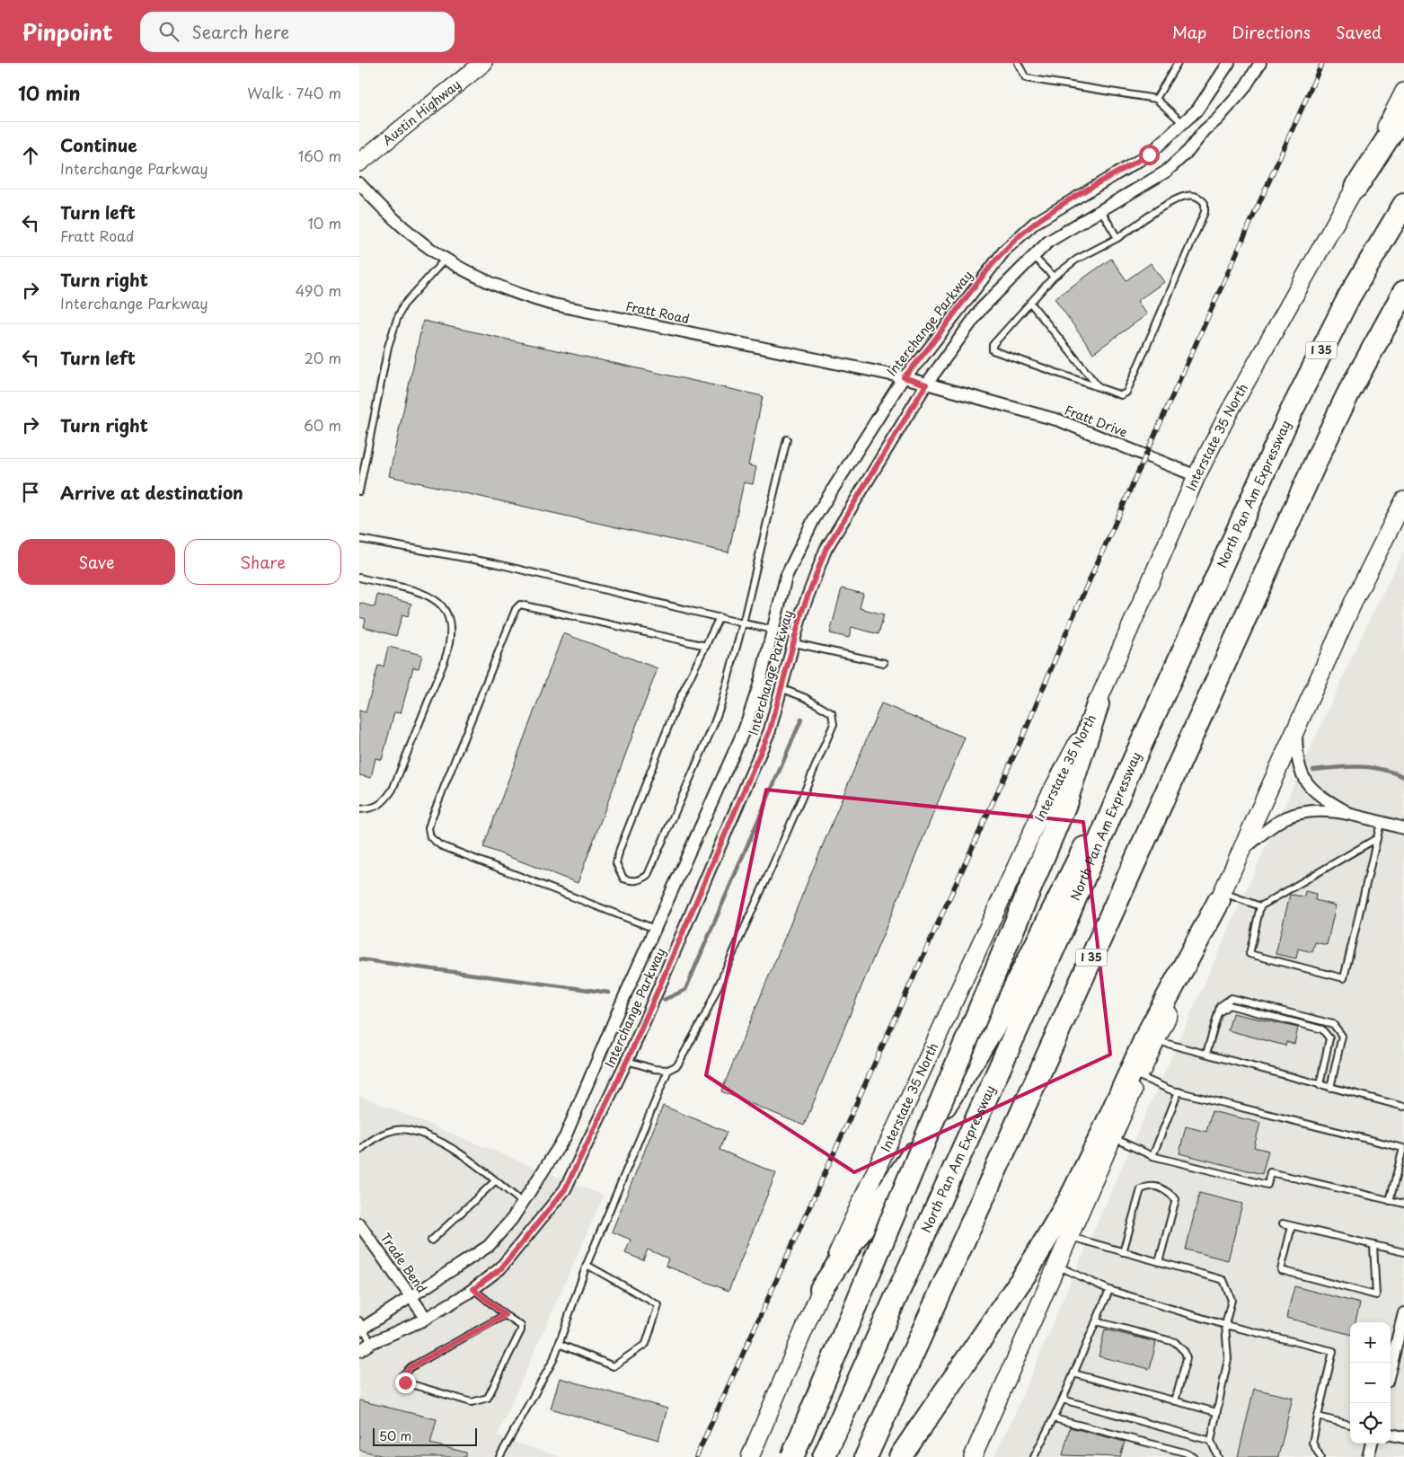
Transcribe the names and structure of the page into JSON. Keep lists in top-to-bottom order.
{
  "streets": {
    "highway": ["I 35", "North Pan Am Expressway"],
    "main road": ["Austin Highway", "Interstate 35 North"],
    "street": [
      "Fratt Road",
      "Interchange Parkway",
      "Fratt Drive",
      "Trade Bend"
    ]
  },
  "crossings": [
    ["Fratt Road", "Interchange Parkway"],
    ["Fratt Road", "Fratt Drive"],
    ["Interchange Parkway", "Trade Bend"],
    ["Fratt Drive", "Interstate 35 North"]
  ],
  "scale_bar": "50 m",
  "page": {
    "header": "Pinpoint",
    "search": "Search here",
    "nav": ["Map", "Directions", "Saved"],
    "heading": ["10 min", "Walk · 740 m"],
    "list": [
      ["Continue", "Interchange Parkway", "160 m"],
      ["Turn left", "Fratt Road", "10 m"],
      ["Turn right", "Interchange Parkway", "490 m"],
      ["Turn left", "20 m"],
      ["Turn right", "60 m"],
      "Arrive at destination"
    ],
    "buttons": ["Save", "Share"],
    "map_buttons": ["+", "−"],
    "scale": "50 m"
  }
}
